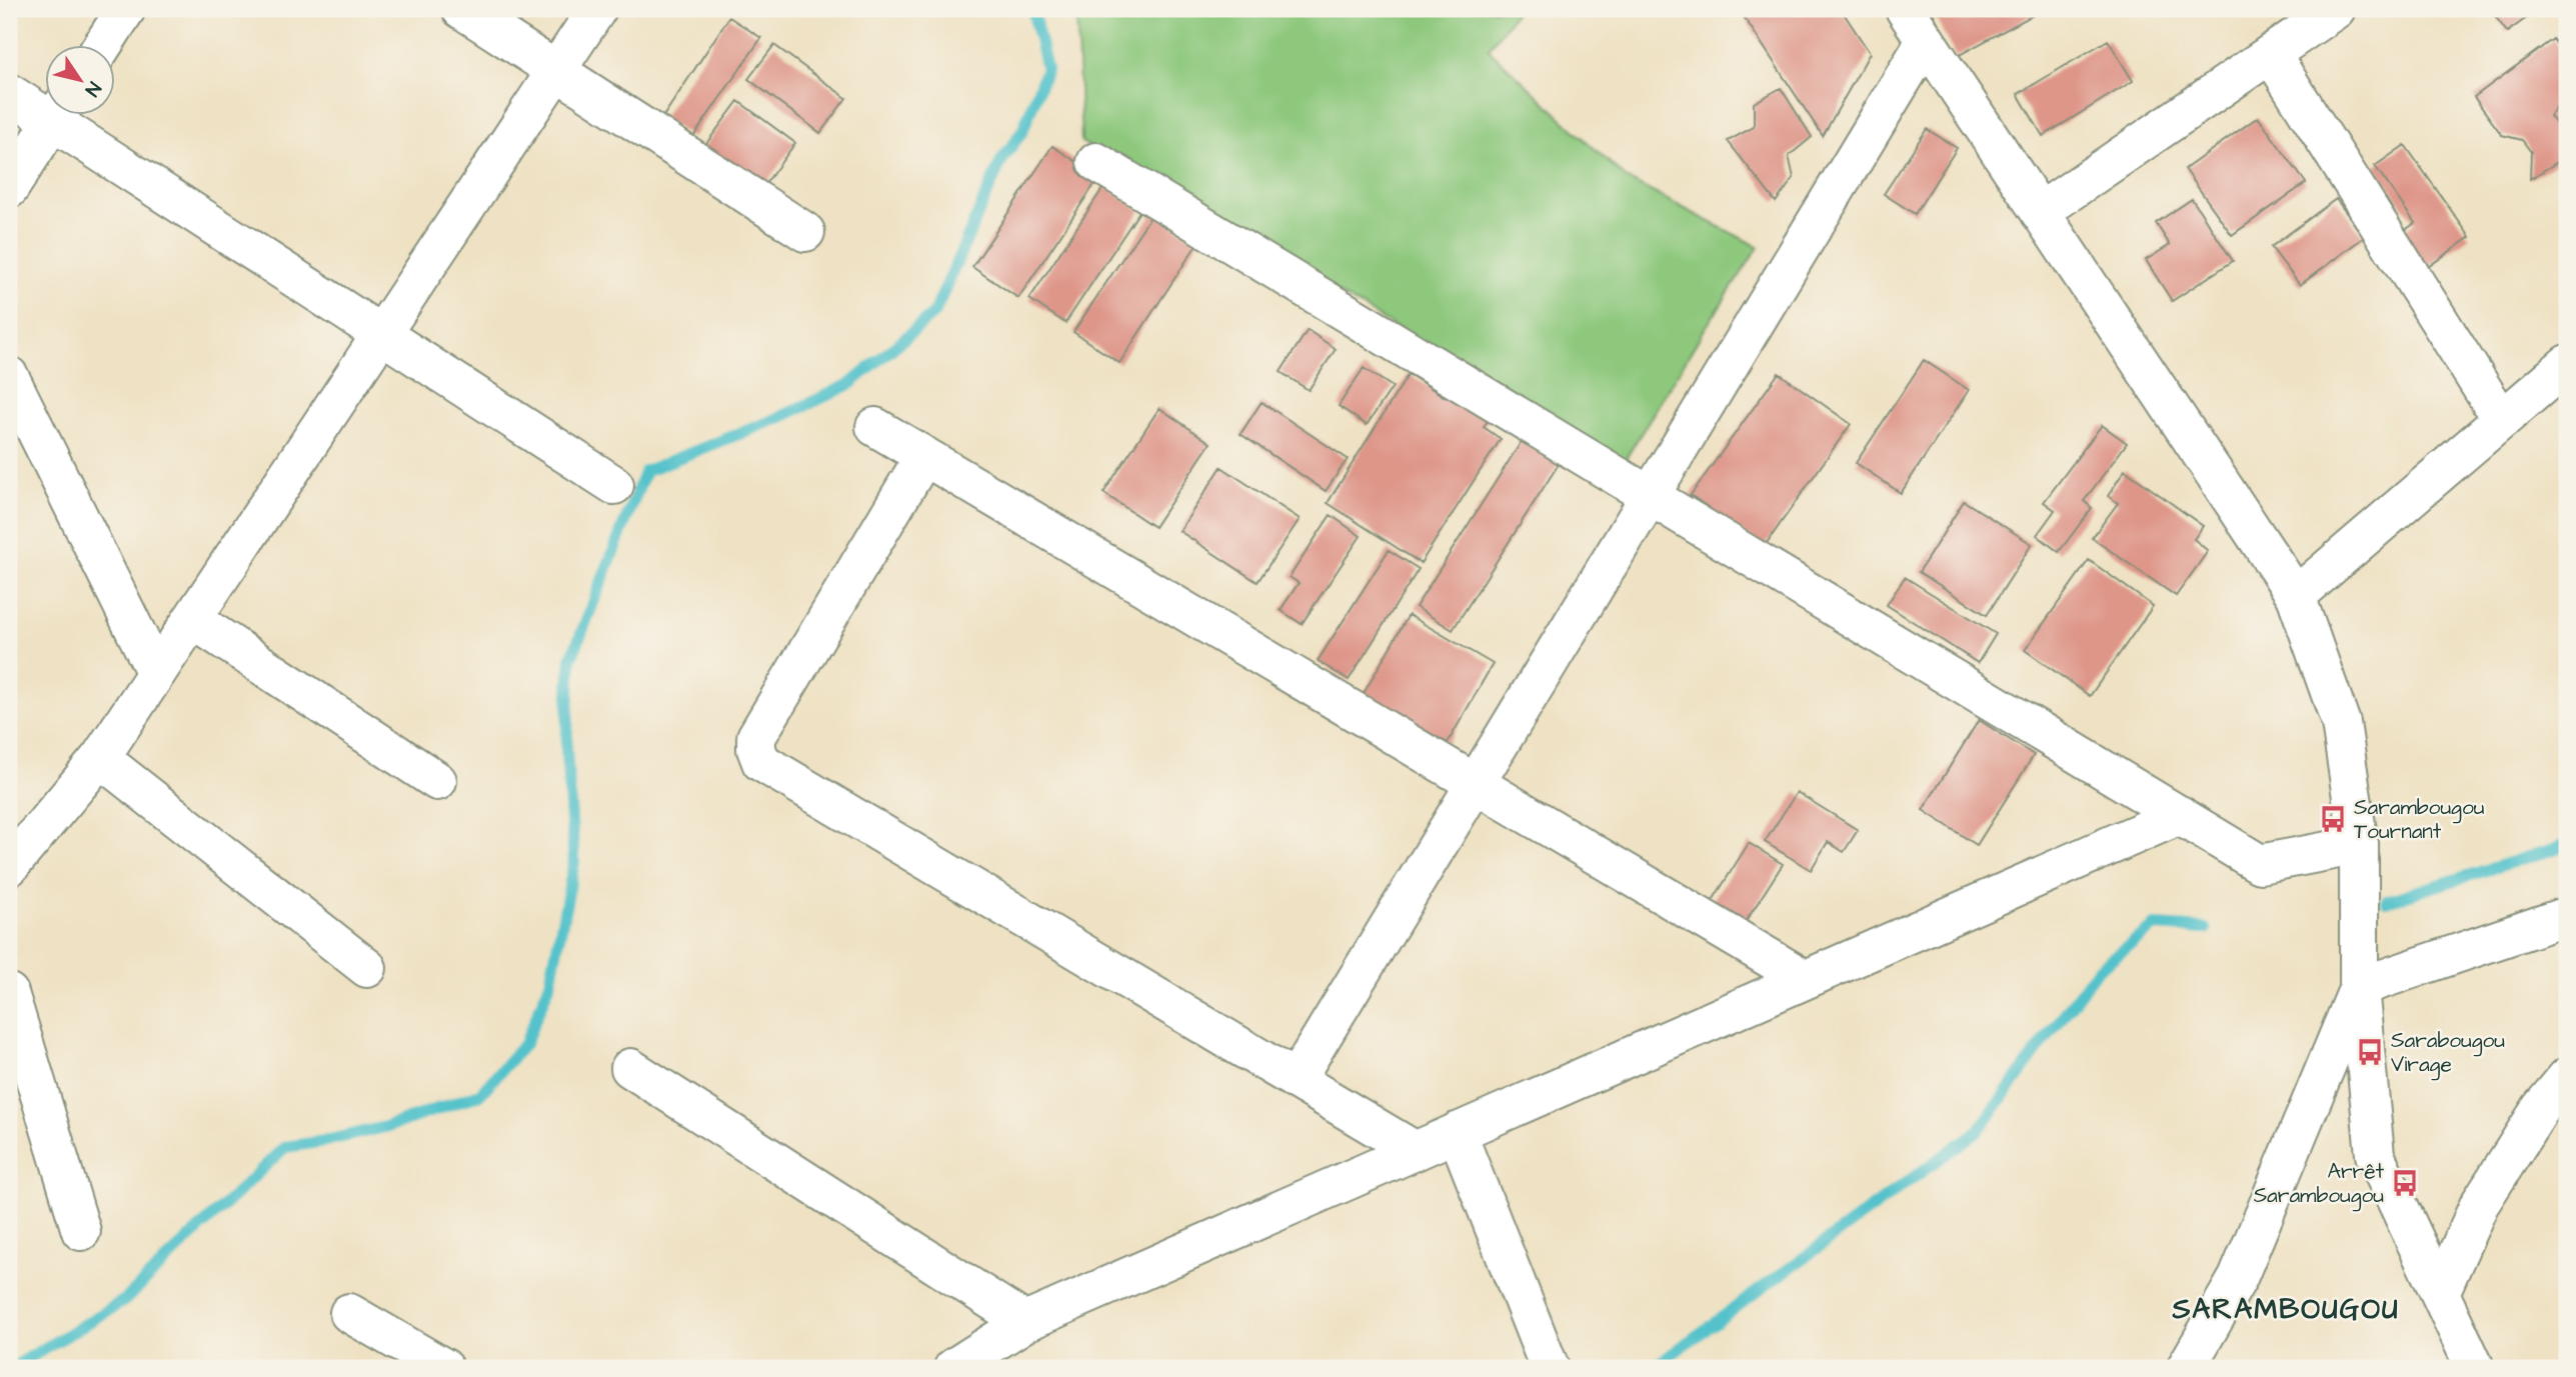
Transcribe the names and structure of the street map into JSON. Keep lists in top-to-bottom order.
{
  "districts": ["SARAMBOUGOU"],
  "places": {
    "bus stop": ["Sarambougou Tournant", "Sarabougou Virage", "Arrêt Sarambougou"]
  },
  "north": "bottom right"
}
